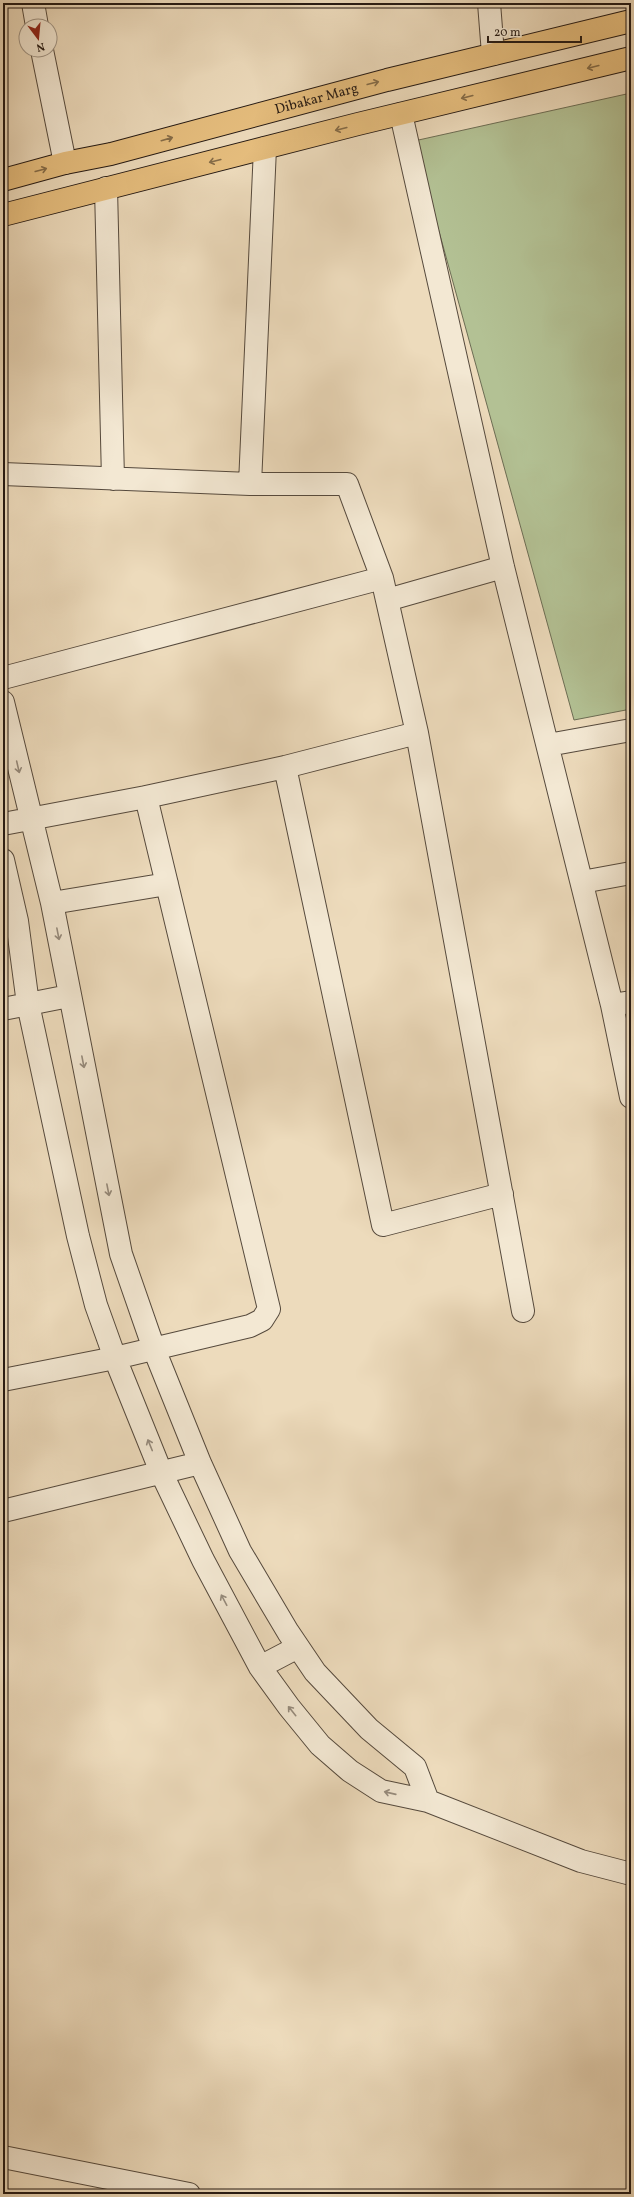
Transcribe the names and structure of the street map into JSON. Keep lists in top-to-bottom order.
{
  "streets": {
    "main road": ["Dibakar Marg"]
  },
  "scale_bar": "20 m",
  "north": "bottom"
}
